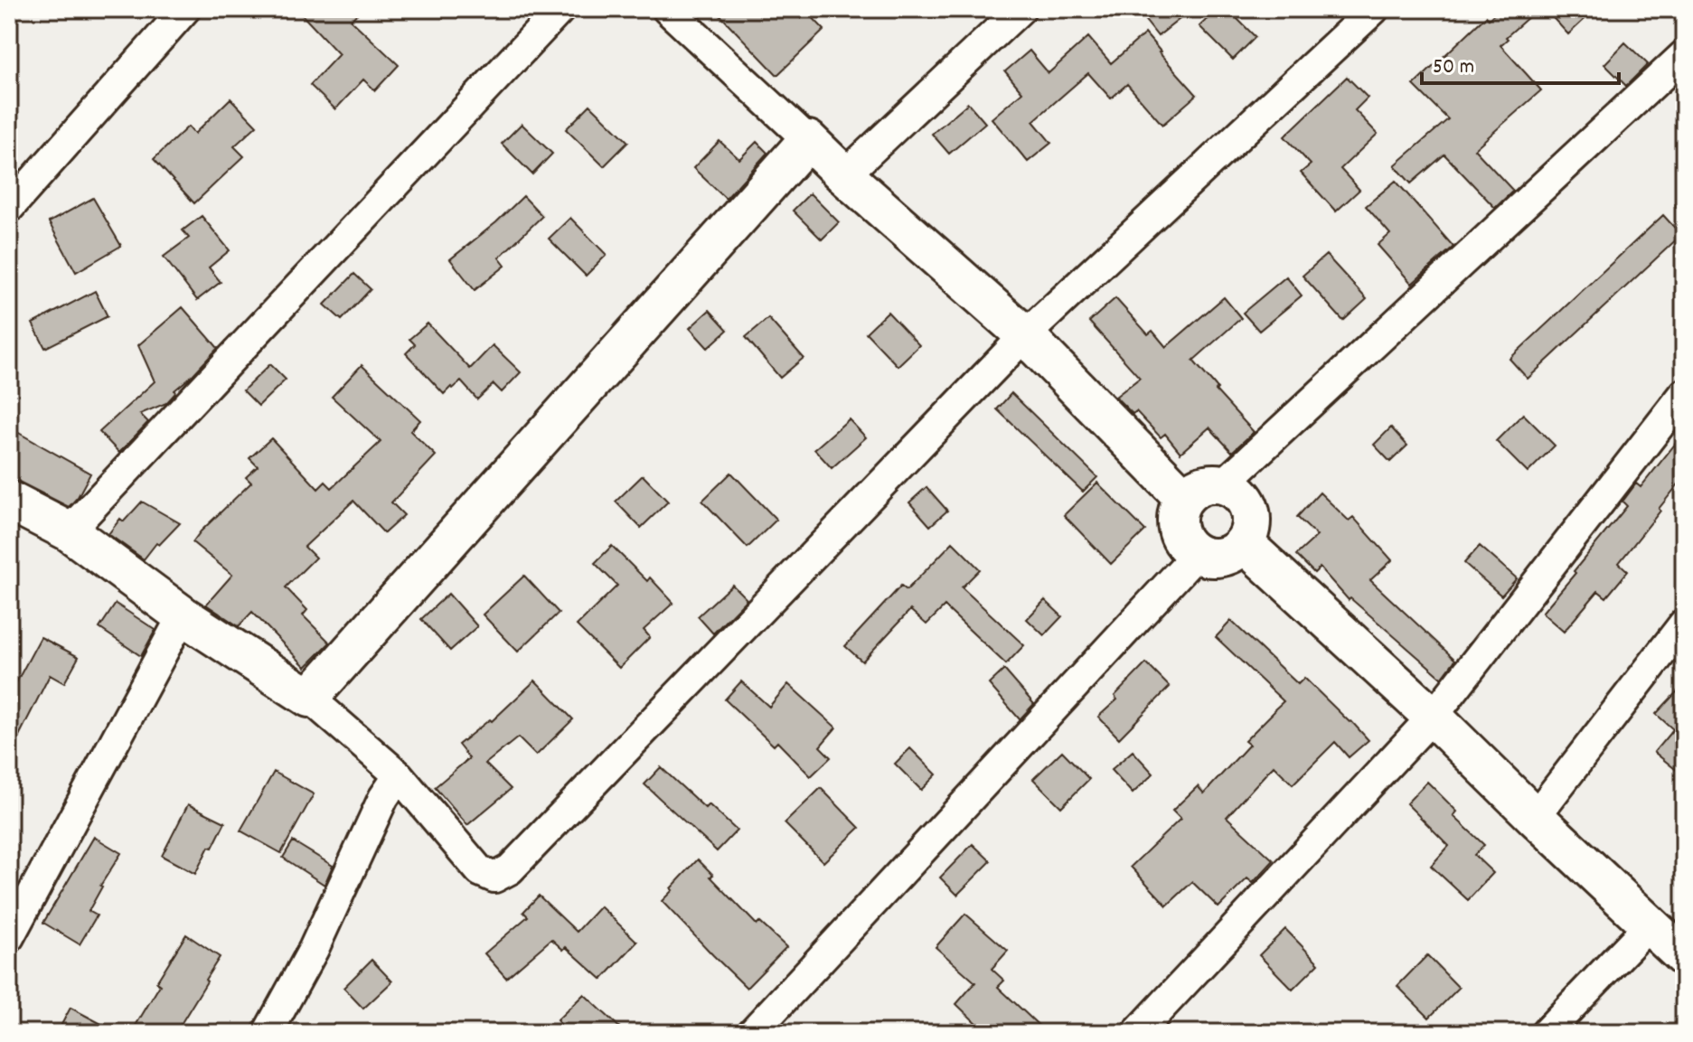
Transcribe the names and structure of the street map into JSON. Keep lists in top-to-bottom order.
{
  "scale_bar": "50 m"
}
